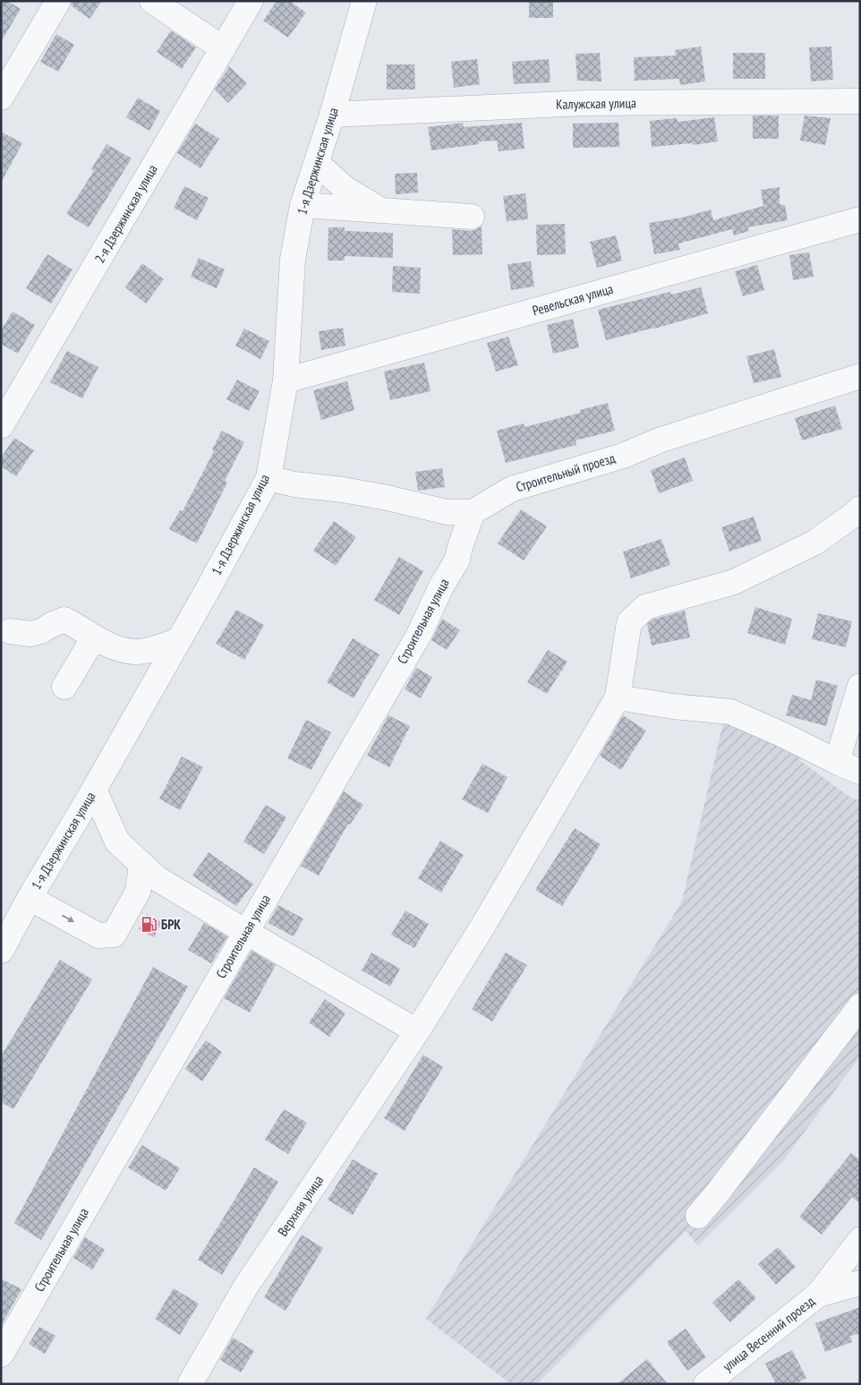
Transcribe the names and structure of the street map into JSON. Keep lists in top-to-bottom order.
{
  "streets": {
    "street": [
      "Калужская улица",
      "1-я Дзержинская улица",
      "2-я Дзержинская улица",
      "Ревельская улица",
      "Строительный проезд",
      "Строительная улица",
      "Верхняя улица",
      "улица Весенний проезд"
    ]
  },
  "crossings": [
    ["Калужская улица", "1-я Дзержинская улица"],
    ["1-я Дзержинская улица", "Ревельская улица"],
    ["Строительный проезд", "Строительная улица"]
  ],
  "places": {
    "fuel station": ["БРК"]
  }
}
